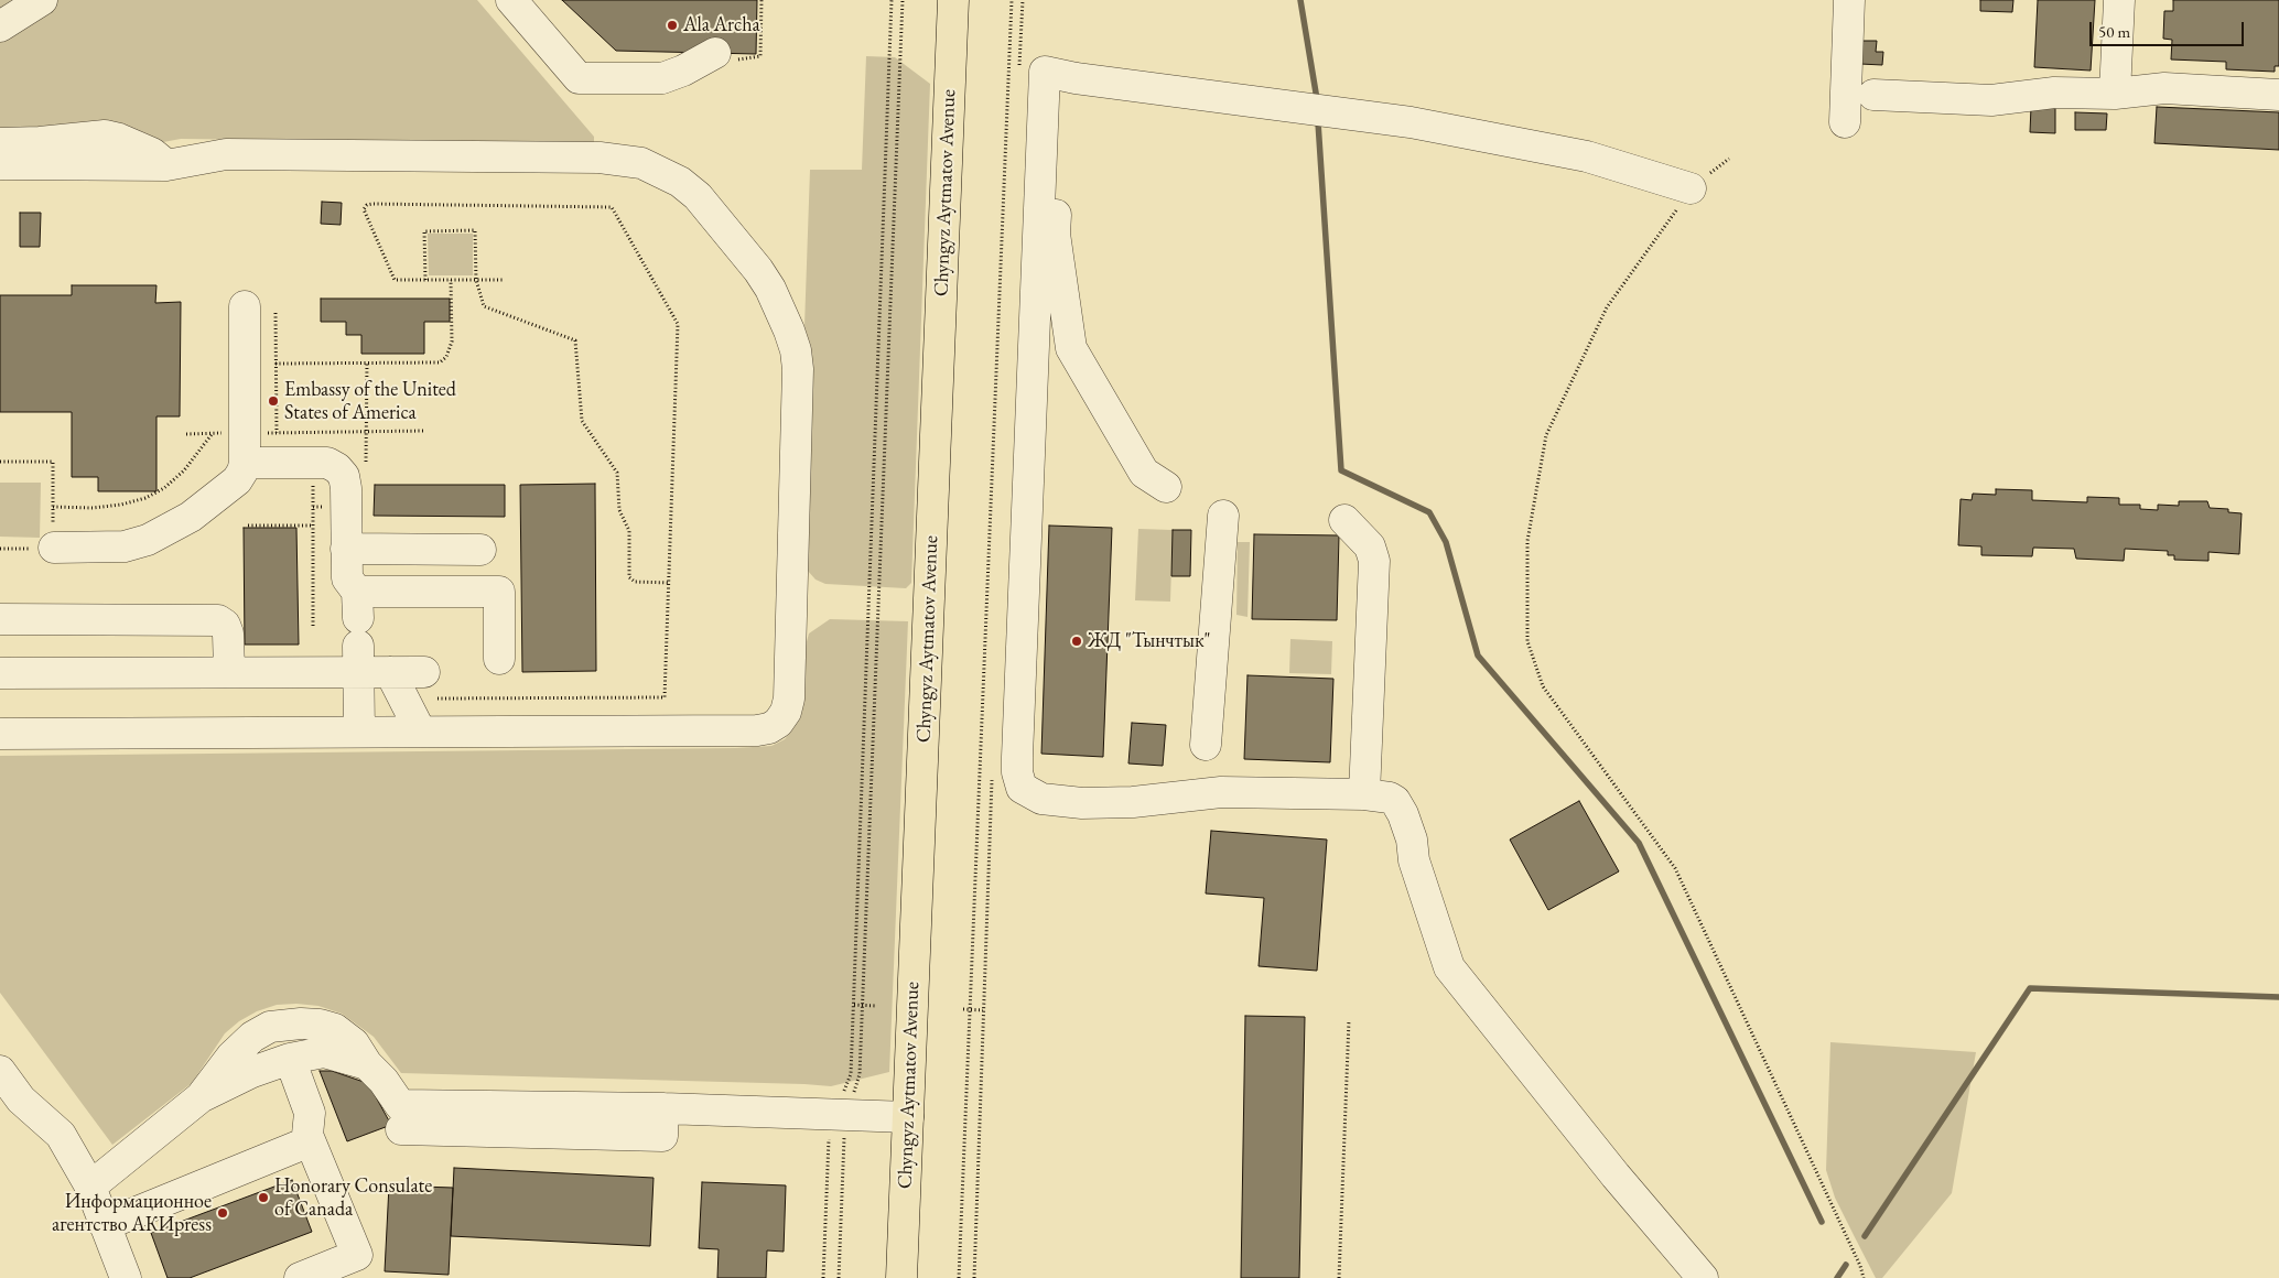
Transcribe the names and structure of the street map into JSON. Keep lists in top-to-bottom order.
{
  "streets": {
    "main road": ["Chyngyz Aytmatov Avenue"]
  },
  "places": [
    "Ala Archa",
    "Embassy of the United States of America",
    "ЖД \"Тынчтык\"",
    "Honorary Consulate of Canada",
    "Информационное агентство АКИpress"
  ],
  "scale_bar": "50 m"
}
